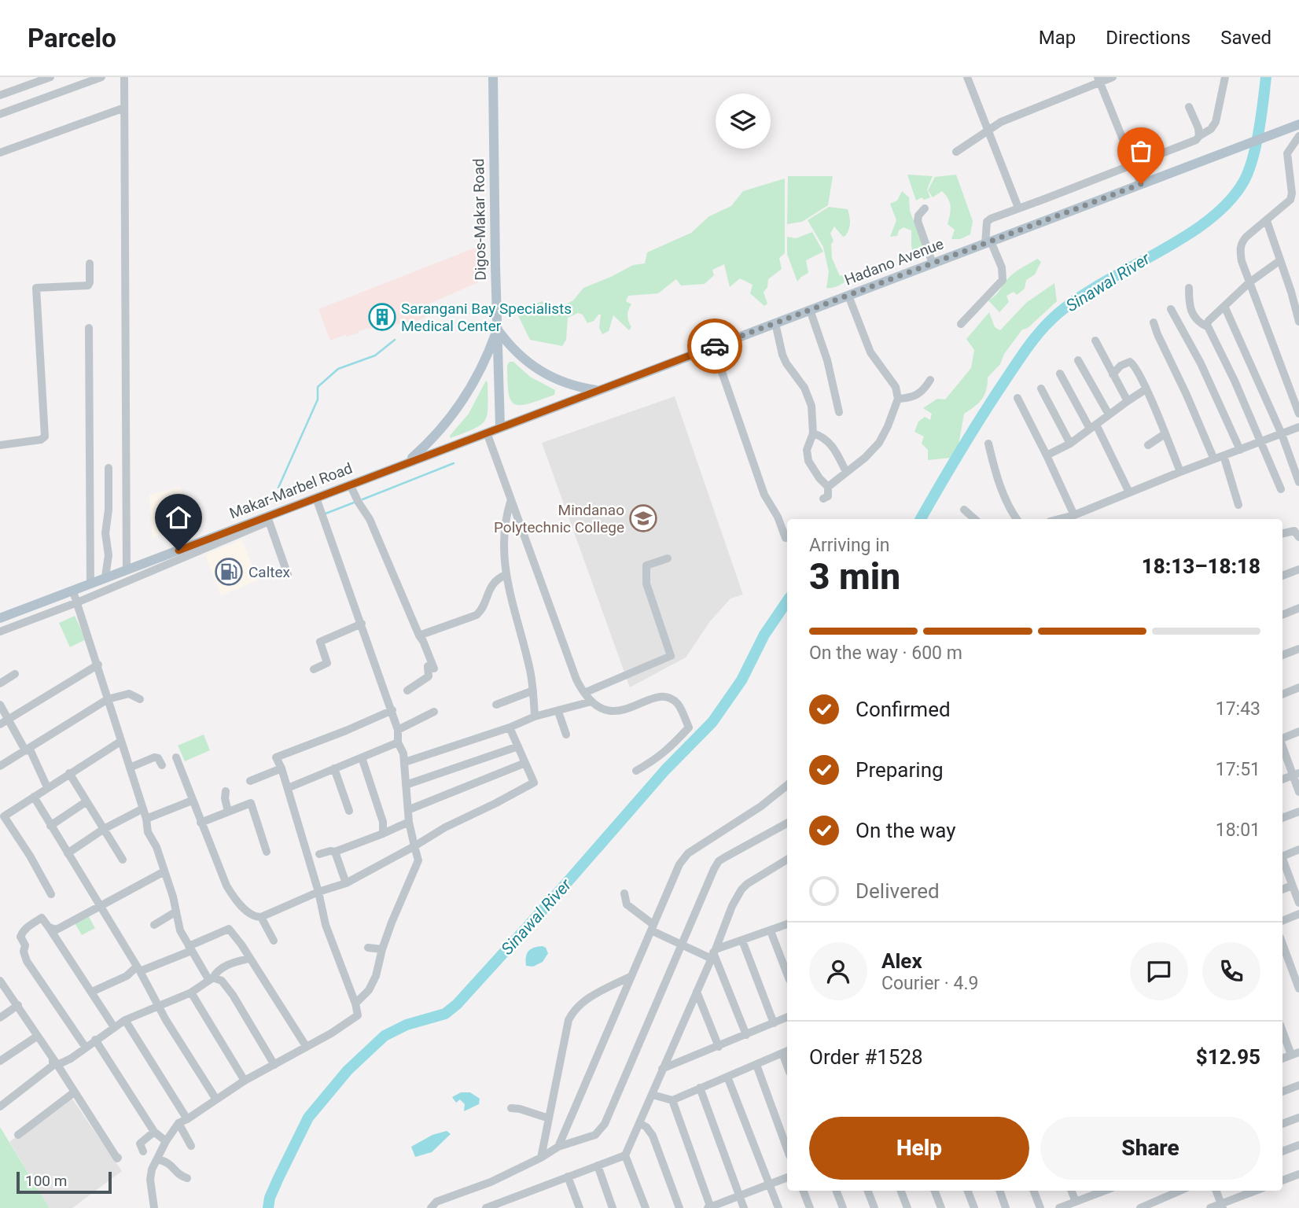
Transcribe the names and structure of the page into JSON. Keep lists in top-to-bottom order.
{
  "streets": {
    "main road": ["Digos-Makar Road", "Hadano Avenue", "Makar-Marbel Road"]
  },
  "crossings": [
    ["Digos-Makar Road", "Hadano Avenue"],
    ["Digos-Makar Road", "Makar-Marbel Road"],
    ["Hadano Avenue", "Makar-Marbel Road"]
  ],
  "water": ["Sinawal River"],
  "places": {
    "building": ["Sarangani Bay Specialists Medical Center"],
    "school or university": ["Mindanao Polytechnic College"],
    "fuel station": ["Caltex"]
  },
  "scale_bar": "100 m",
  "page": {
    "header": "Parcelo",
    "nav": ["Map", "Directions", "Saved"],
    "heading": ["3 min", "Arriving in", "18:13–18:18"],
    "panel": [
      "Alex",
      "Courier · 4.9",
      "Order #1528",
      "$12.95"
    ],
    "bar": "On the way · 600 m",
    "list": [
      ["Confirmed", "17:43"],
      ["Preparing", "17:51"],
      ["On the way", "18:01"],
      "Delivered"
    ],
    "buttons": ["Help", "Share"],
    "scale": "100 m"
  }
}
